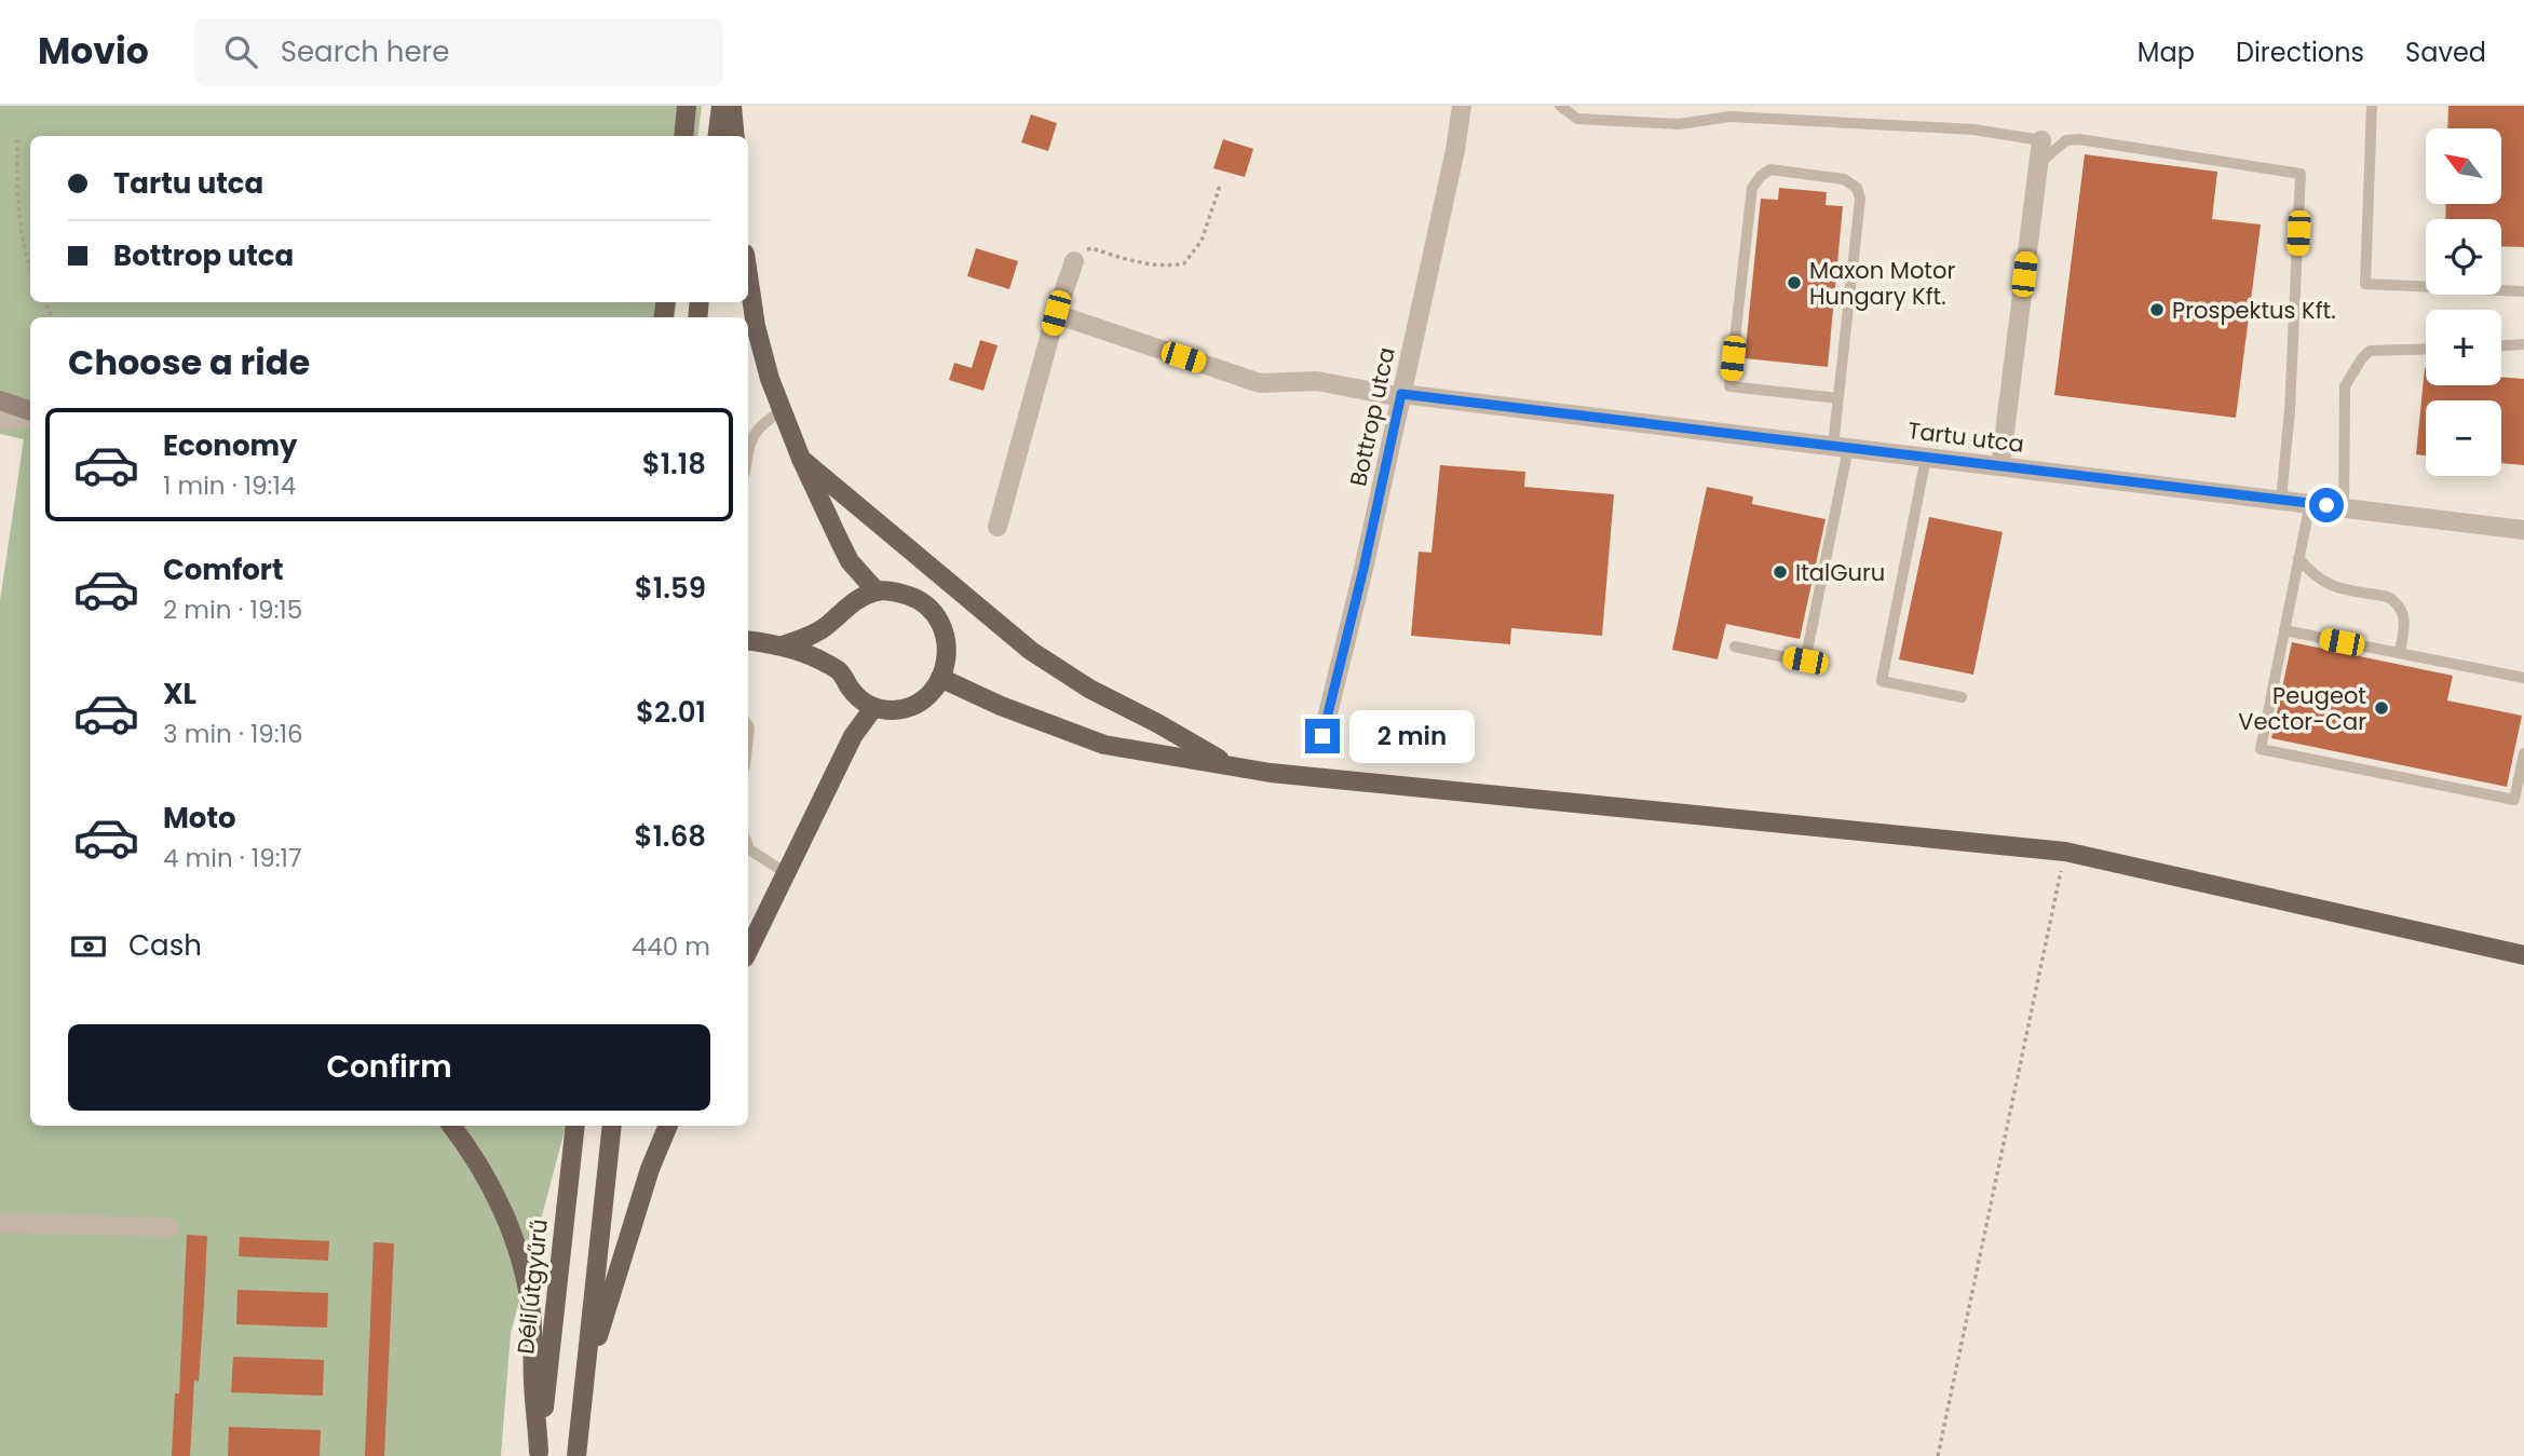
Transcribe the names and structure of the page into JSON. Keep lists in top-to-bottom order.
{
  "streets": {
    "main road": ["Déli útgyűrű"],
    "street": ["Bottrop utca", "Tartu utca"]
  },
  "crossings": [
    ["Bottrop utca", "Tartu utca"]
  ],
  "places": [
    "Maxon Motor Hungary Kft.",
    "Prospektus Kft.",
    "ItalGuru",
    "Peugeot Vector-Car"
  ],
  "north": "top left",
  "page": {
    "header": "Movio",
    "search": "Search here",
    "nav": ["Map", "Directions", "Saved"],
    "map_buttons": ["+", "−"],
    "banner": ["Tartu utca", "Bottrop utca"],
    "heading": "Choose a ride",
    "list": [
      {
        "name": "Economy",
        "note": "1 min · 19:14",
        "value": "$1.18"
      },
      {
        "name": "Comfort",
        "note": "2 min · 19:15",
        "value": "$1.59"
      },
      {
        "name": "XL",
        "note": "3 min · 19:16",
        "value": "$2.01"
      },
      {
        "name": "Moto",
        "note": "4 min · 19:17",
        "value": "$1.68"
      }
    ],
    "bubble": "2 min",
    "pay": ["Cash", "440 m"],
    "buttons": "Confirm"
  }
}
